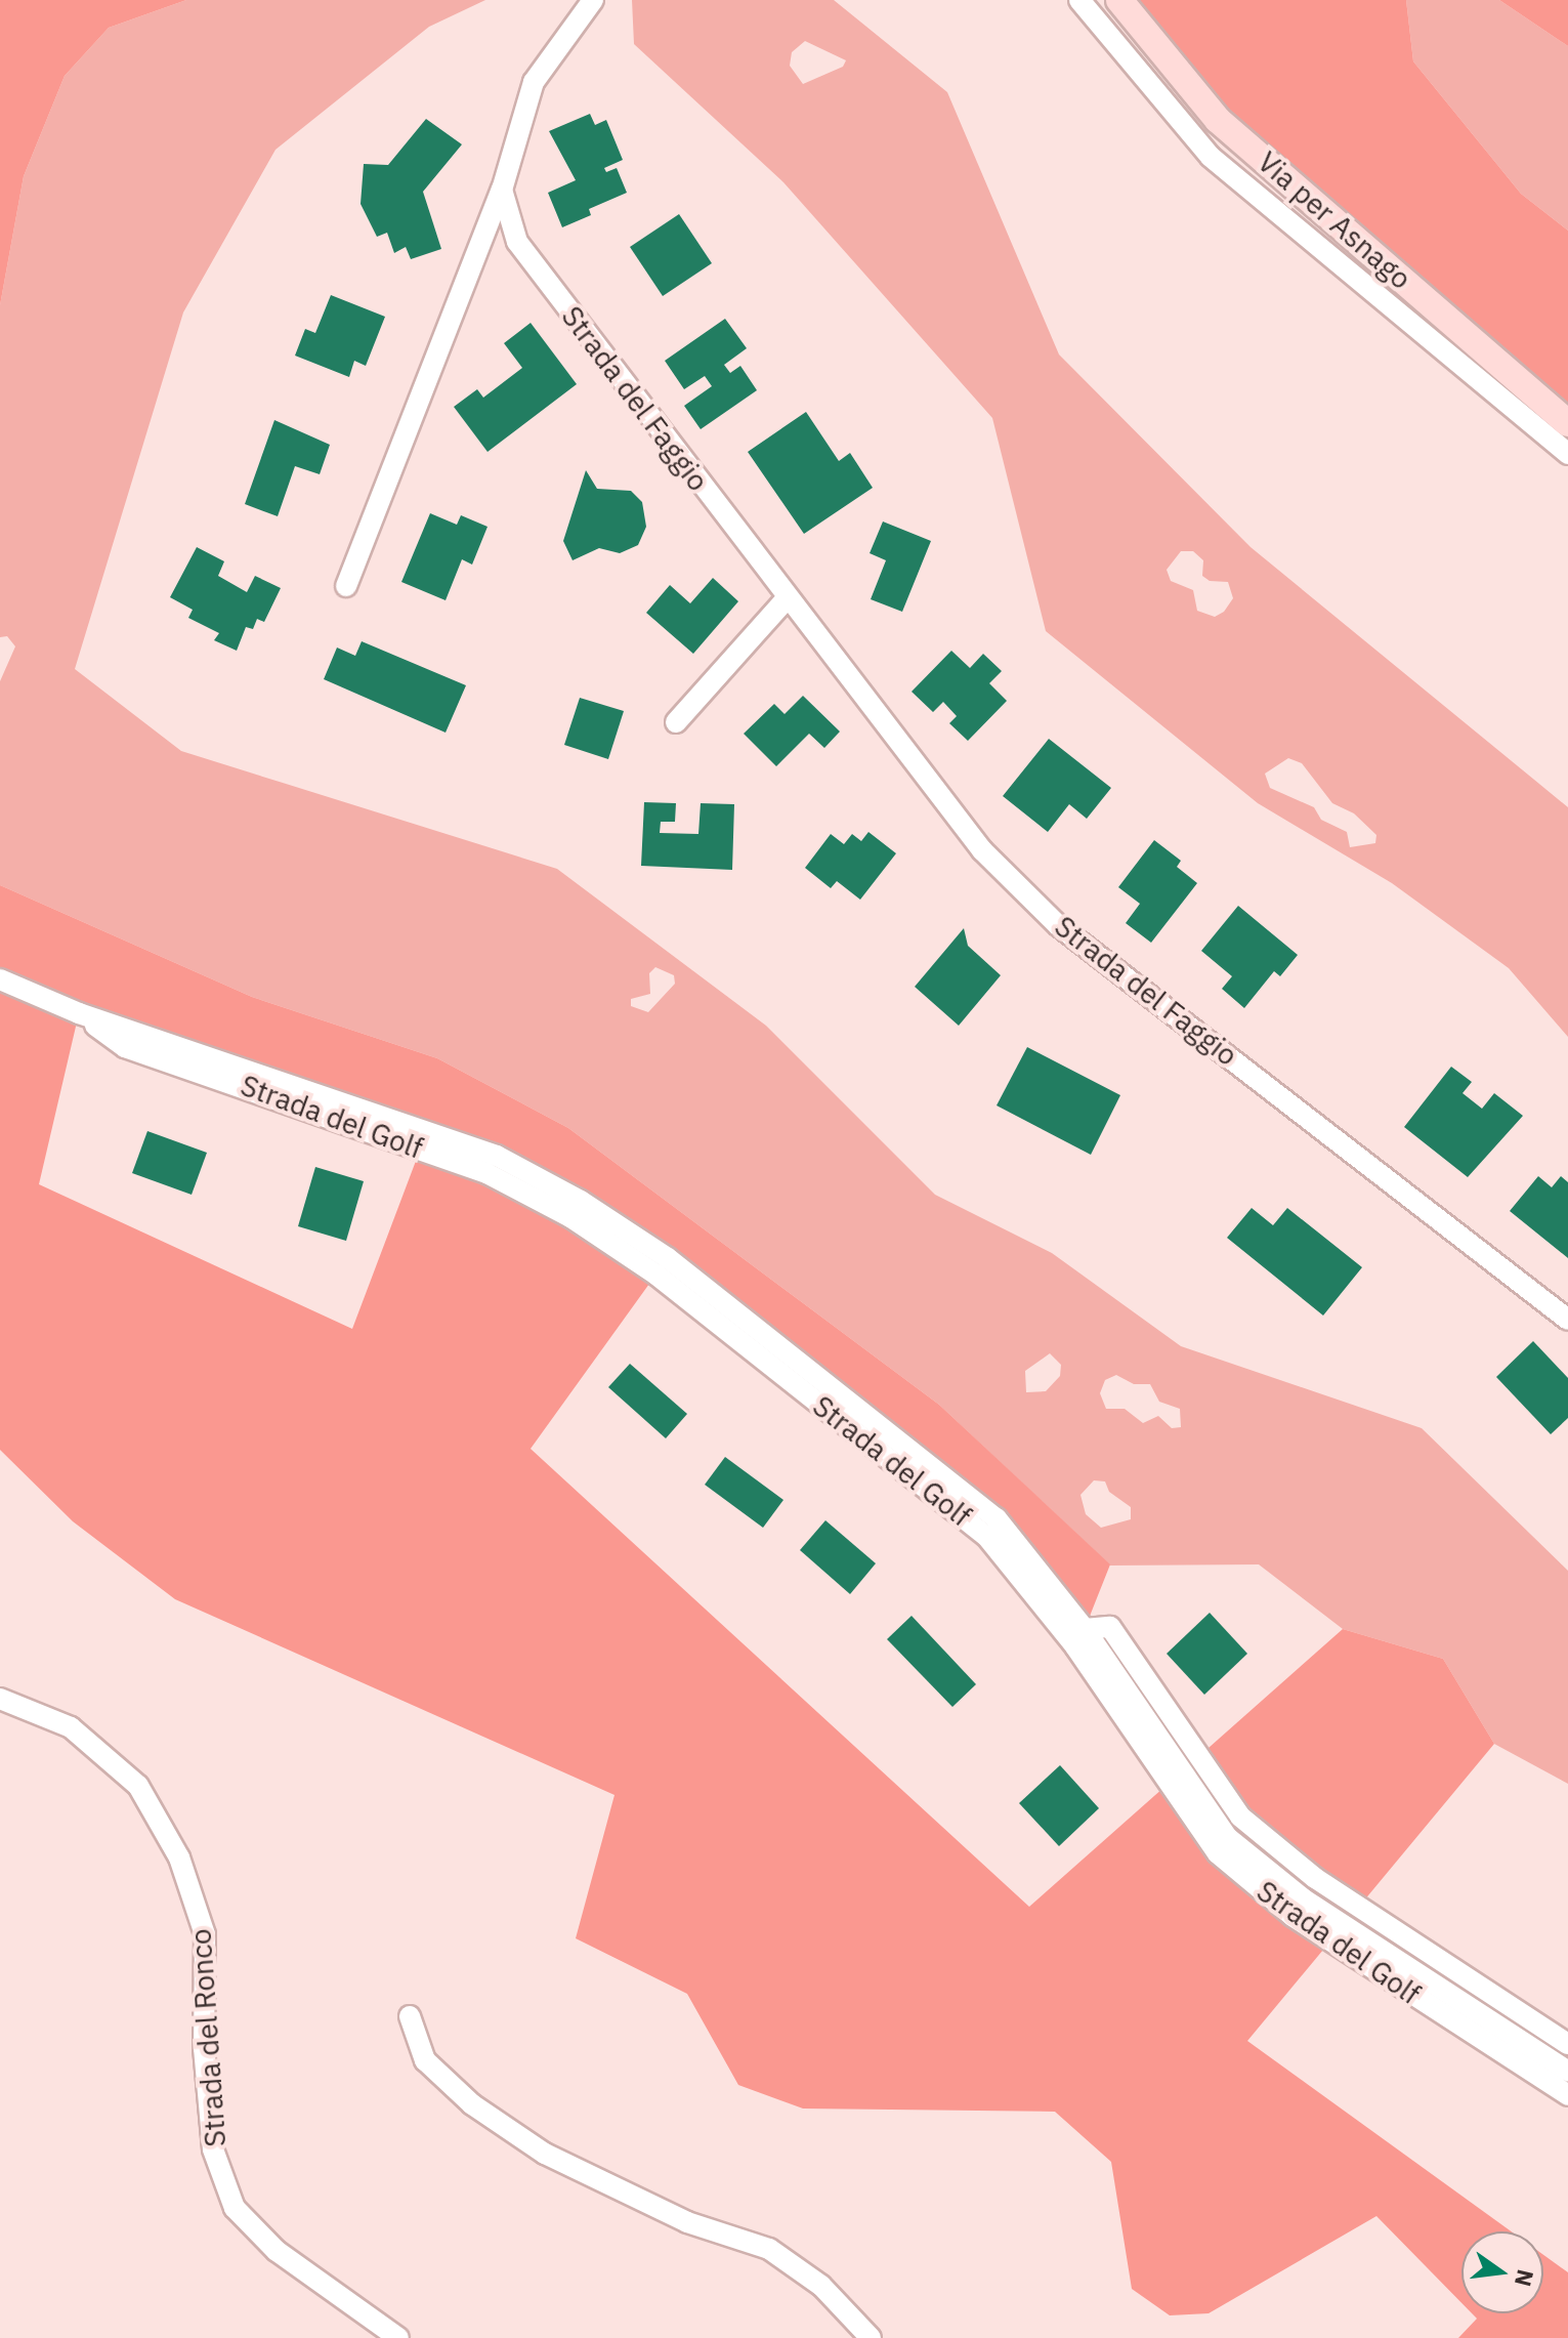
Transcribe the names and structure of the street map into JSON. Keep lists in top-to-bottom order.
{
  "streets": {
    "street": [
      "Via per Asnago",
      "Strada del Faggio",
      "Strada del Golf",
      "Strada del Ronco"
    ]
  },
  "north": "right"
}
